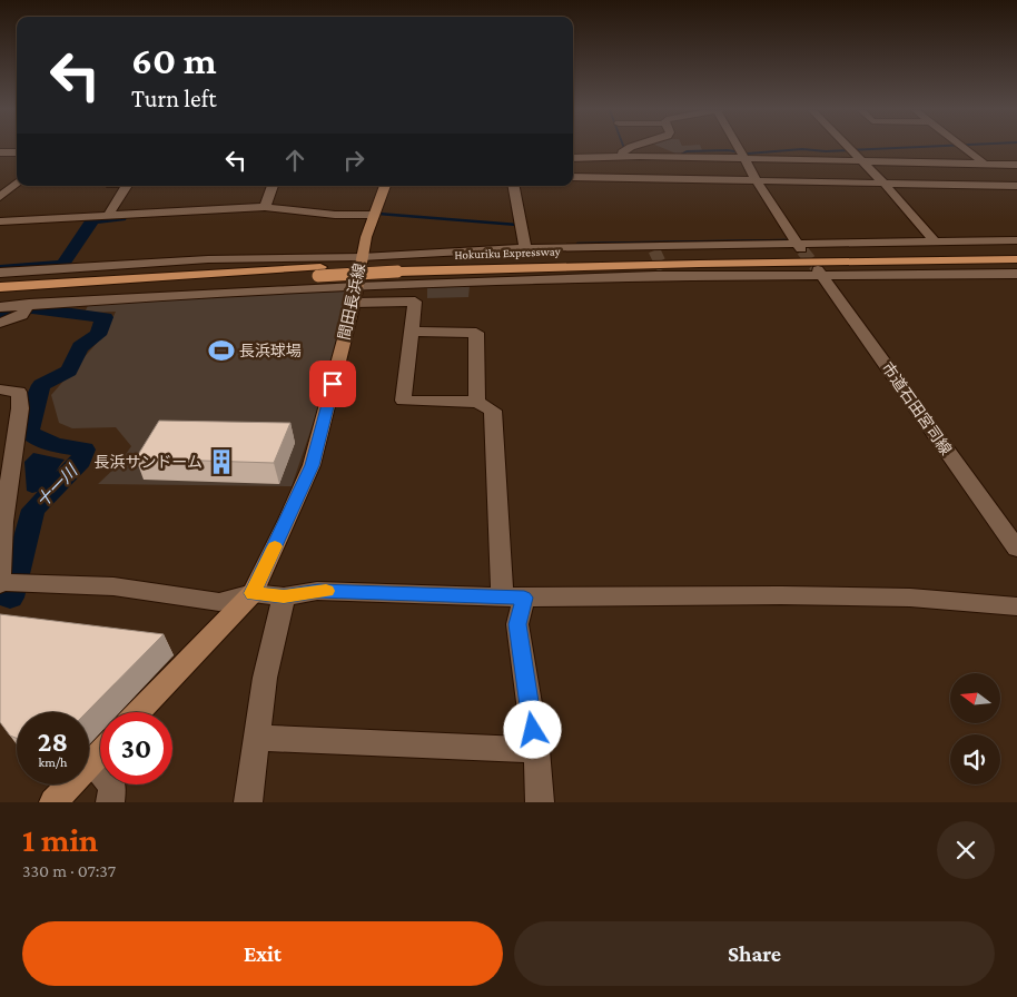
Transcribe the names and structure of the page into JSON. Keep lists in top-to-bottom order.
{
  "streets": {
    "highway": ["Hokuriku Expressway"],
    "main road": ["間田長浜線"],
    "street": ["市道石田宮司線"]
  },
  "water": ["十一川"],
  "places": {
    "sports": ["長浜球場"],
    "building": ["長浜サンドーム"]
  },
  "north": "left",
  "page": {
    "turn": ["60 m", "Turn left"],
    "speed": "28 km/h",
    "limit": "30",
    "heading": ["1 min", "330 m · 07:37"],
    "buttons": ["Exit", "Share"]
  }
}
